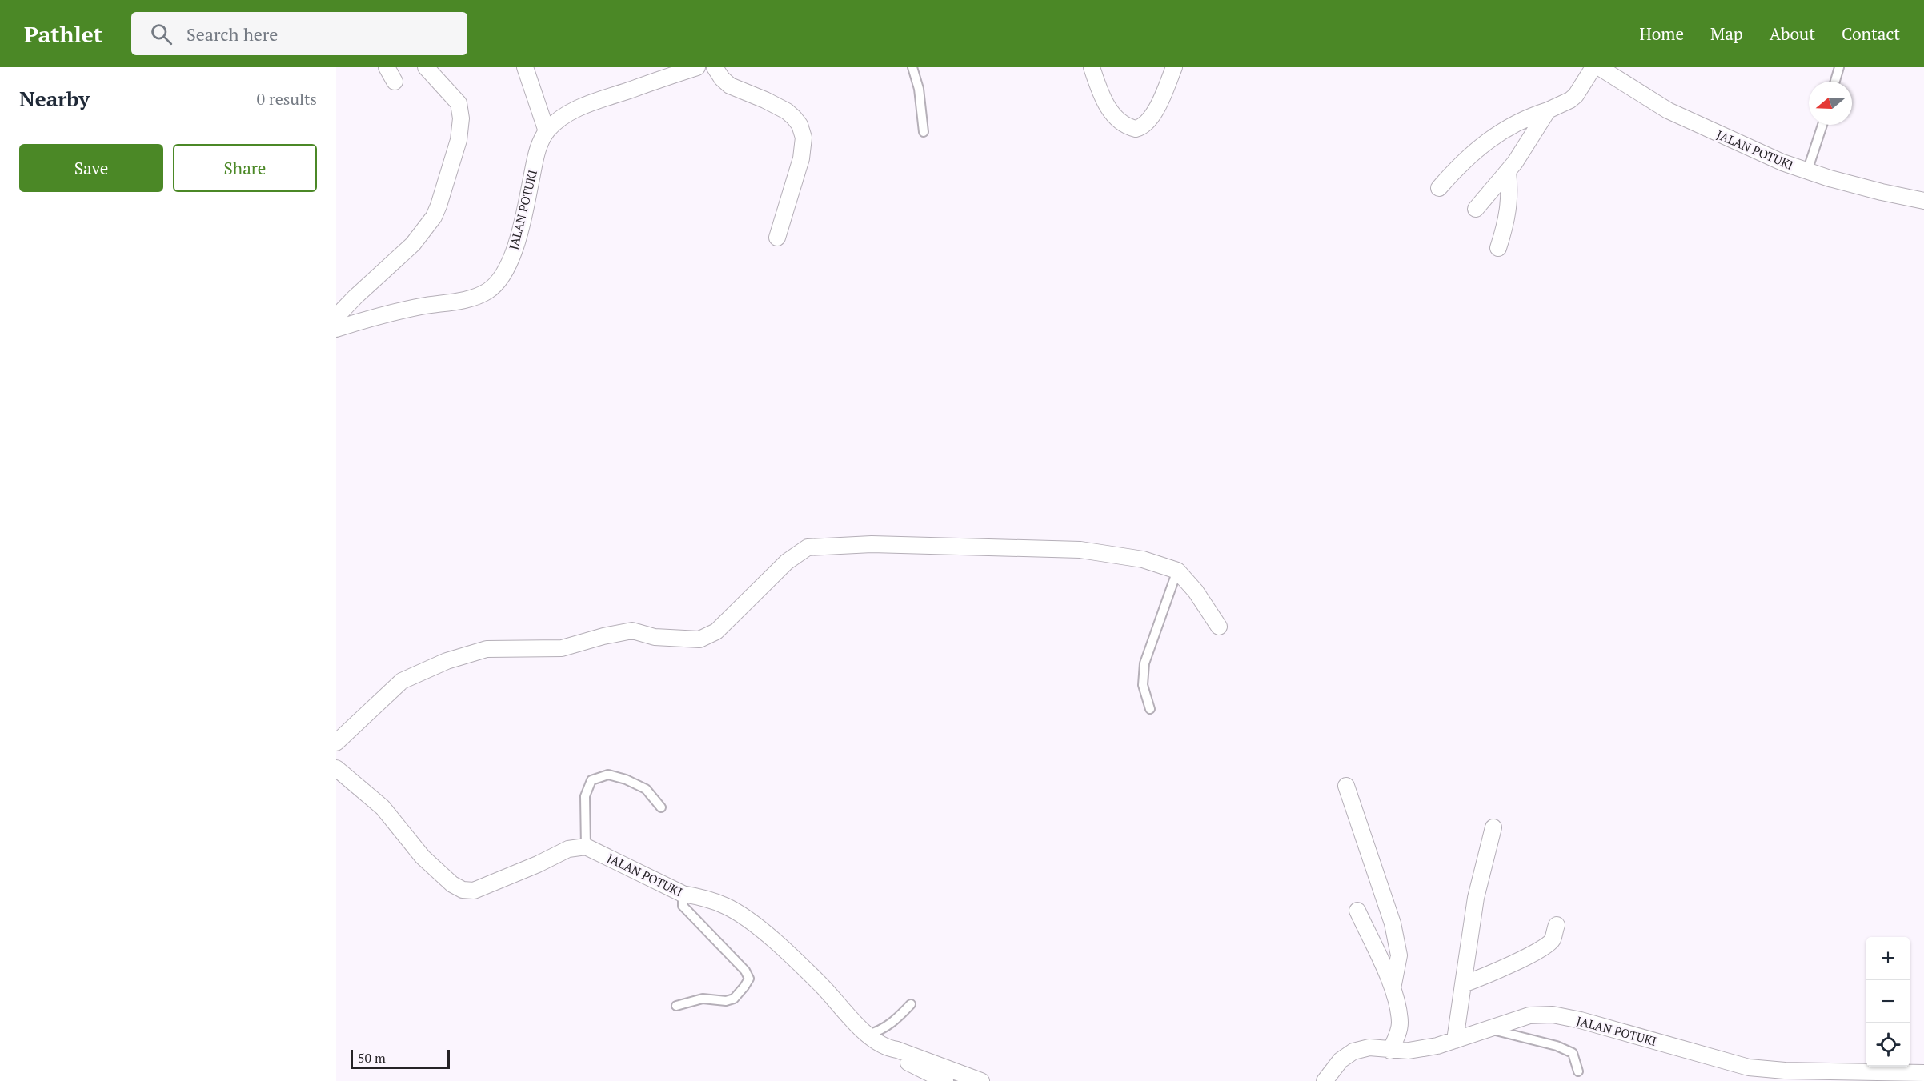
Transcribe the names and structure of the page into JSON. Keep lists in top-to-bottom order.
{
  "streets": {
    "street": ["JALAN POTUKI"]
  },
  "scale_bar": "50 m",
  "north": "left",
  "page": {
    "header": "Pathlet",
    "search": "Search here",
    "nav": [
      "Home",
      "Map",
      "About",
      "Contact"
    ],
    "heading": ["Nearby", "0 results"],
    "buttons": ["Save", "Share"],
    "map_buttons": ["+", "−"],
    "scale": "50 m"
  }
}
